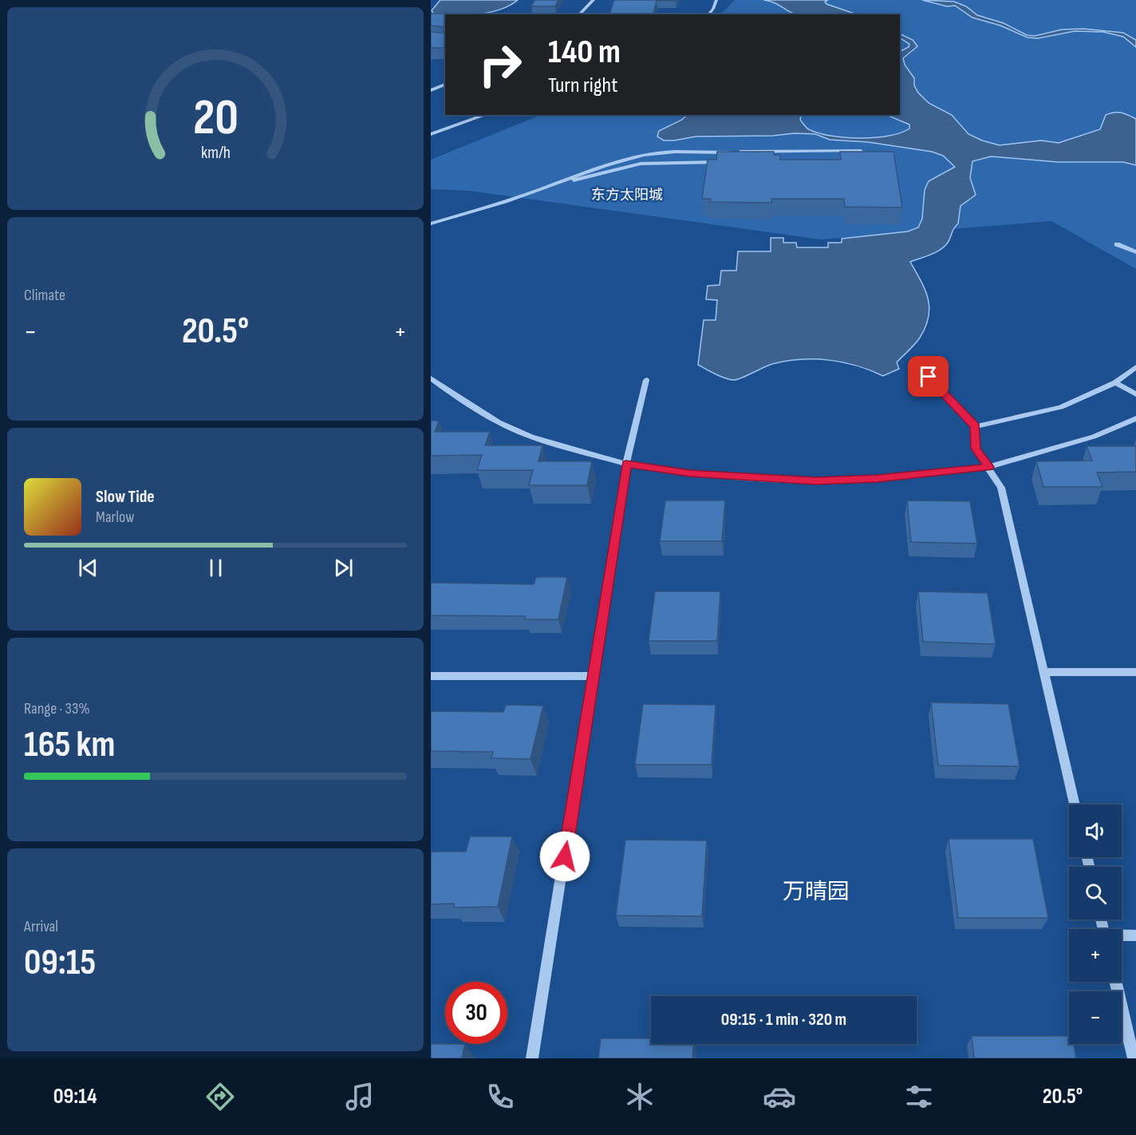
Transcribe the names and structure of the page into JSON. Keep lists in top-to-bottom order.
{
  "districts": ["东方太阳城", "万晴园"],
  "page": {
    "turn": ["140 m", "Turn right"],
    "tile": [
      "Climate",
      ["Range · 33%", "165 km"],
      ["Arrival", "09:15"]
    ],
    "heat": ["−", "20.5°", "+"],
    "song": ["Slow Tide", "Marlow"],
    "map_buttons": ["+", "−"],
    "limit": "30",
    "trip": "09:15 · 1 min · 320 m",
    "tabs": ["09:14", "20.5°"],
    "gauge": ["20", "km/h"]
  }
}
